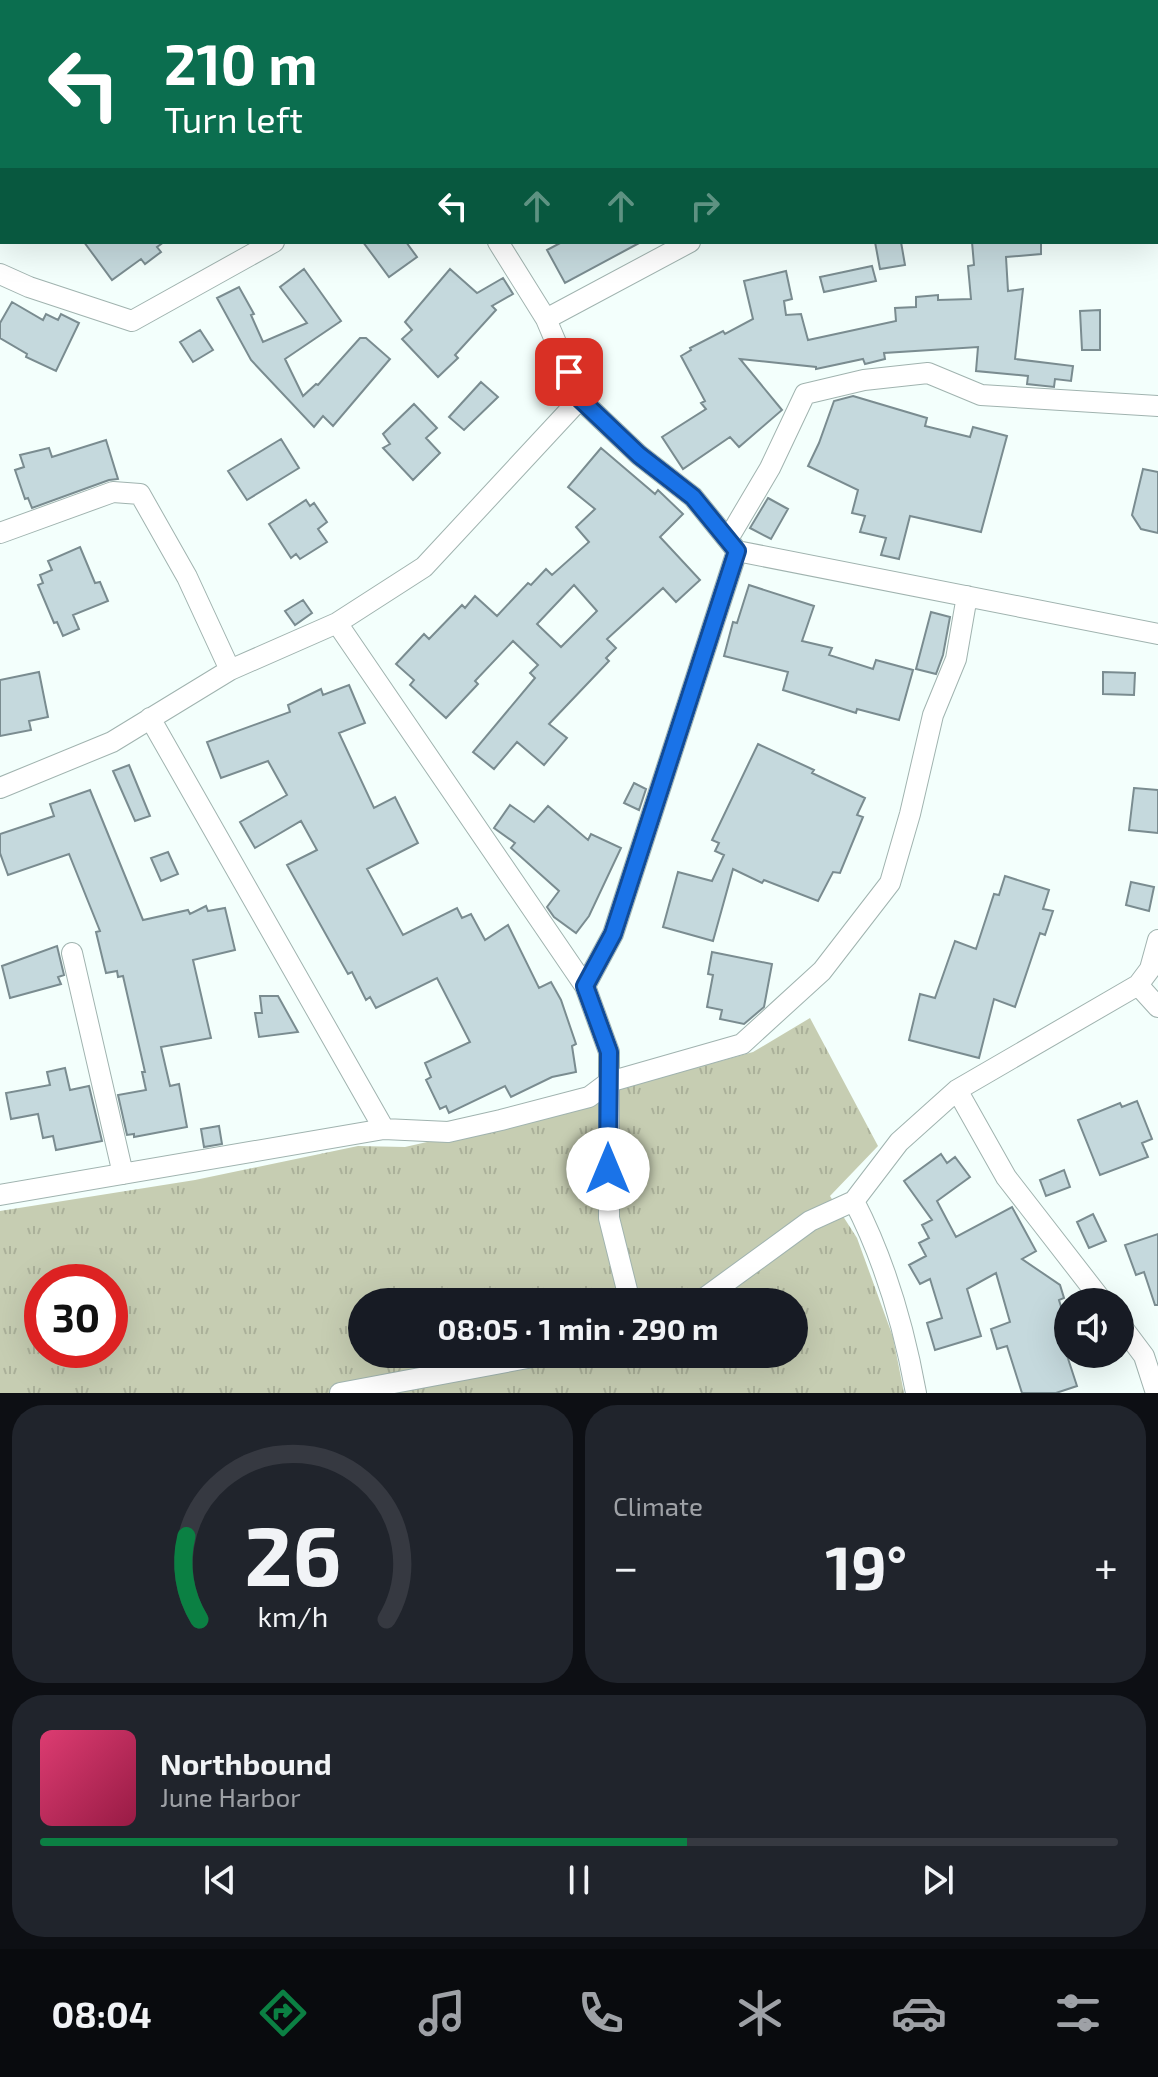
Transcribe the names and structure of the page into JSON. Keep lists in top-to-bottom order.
{
  "page": {
    "turn": ["210 m", "Turn left"],
    "limit": "30",
    "trip": "08:05 · 1 min · 290 m",
    "tile": "Climate",
    "heat": ["−", "19°", "+"],
    "song": ["Northbound", "June Harbor"],
    "tabs": "08:04",
    "gauge": ["26", "km/h"]
  }
}
